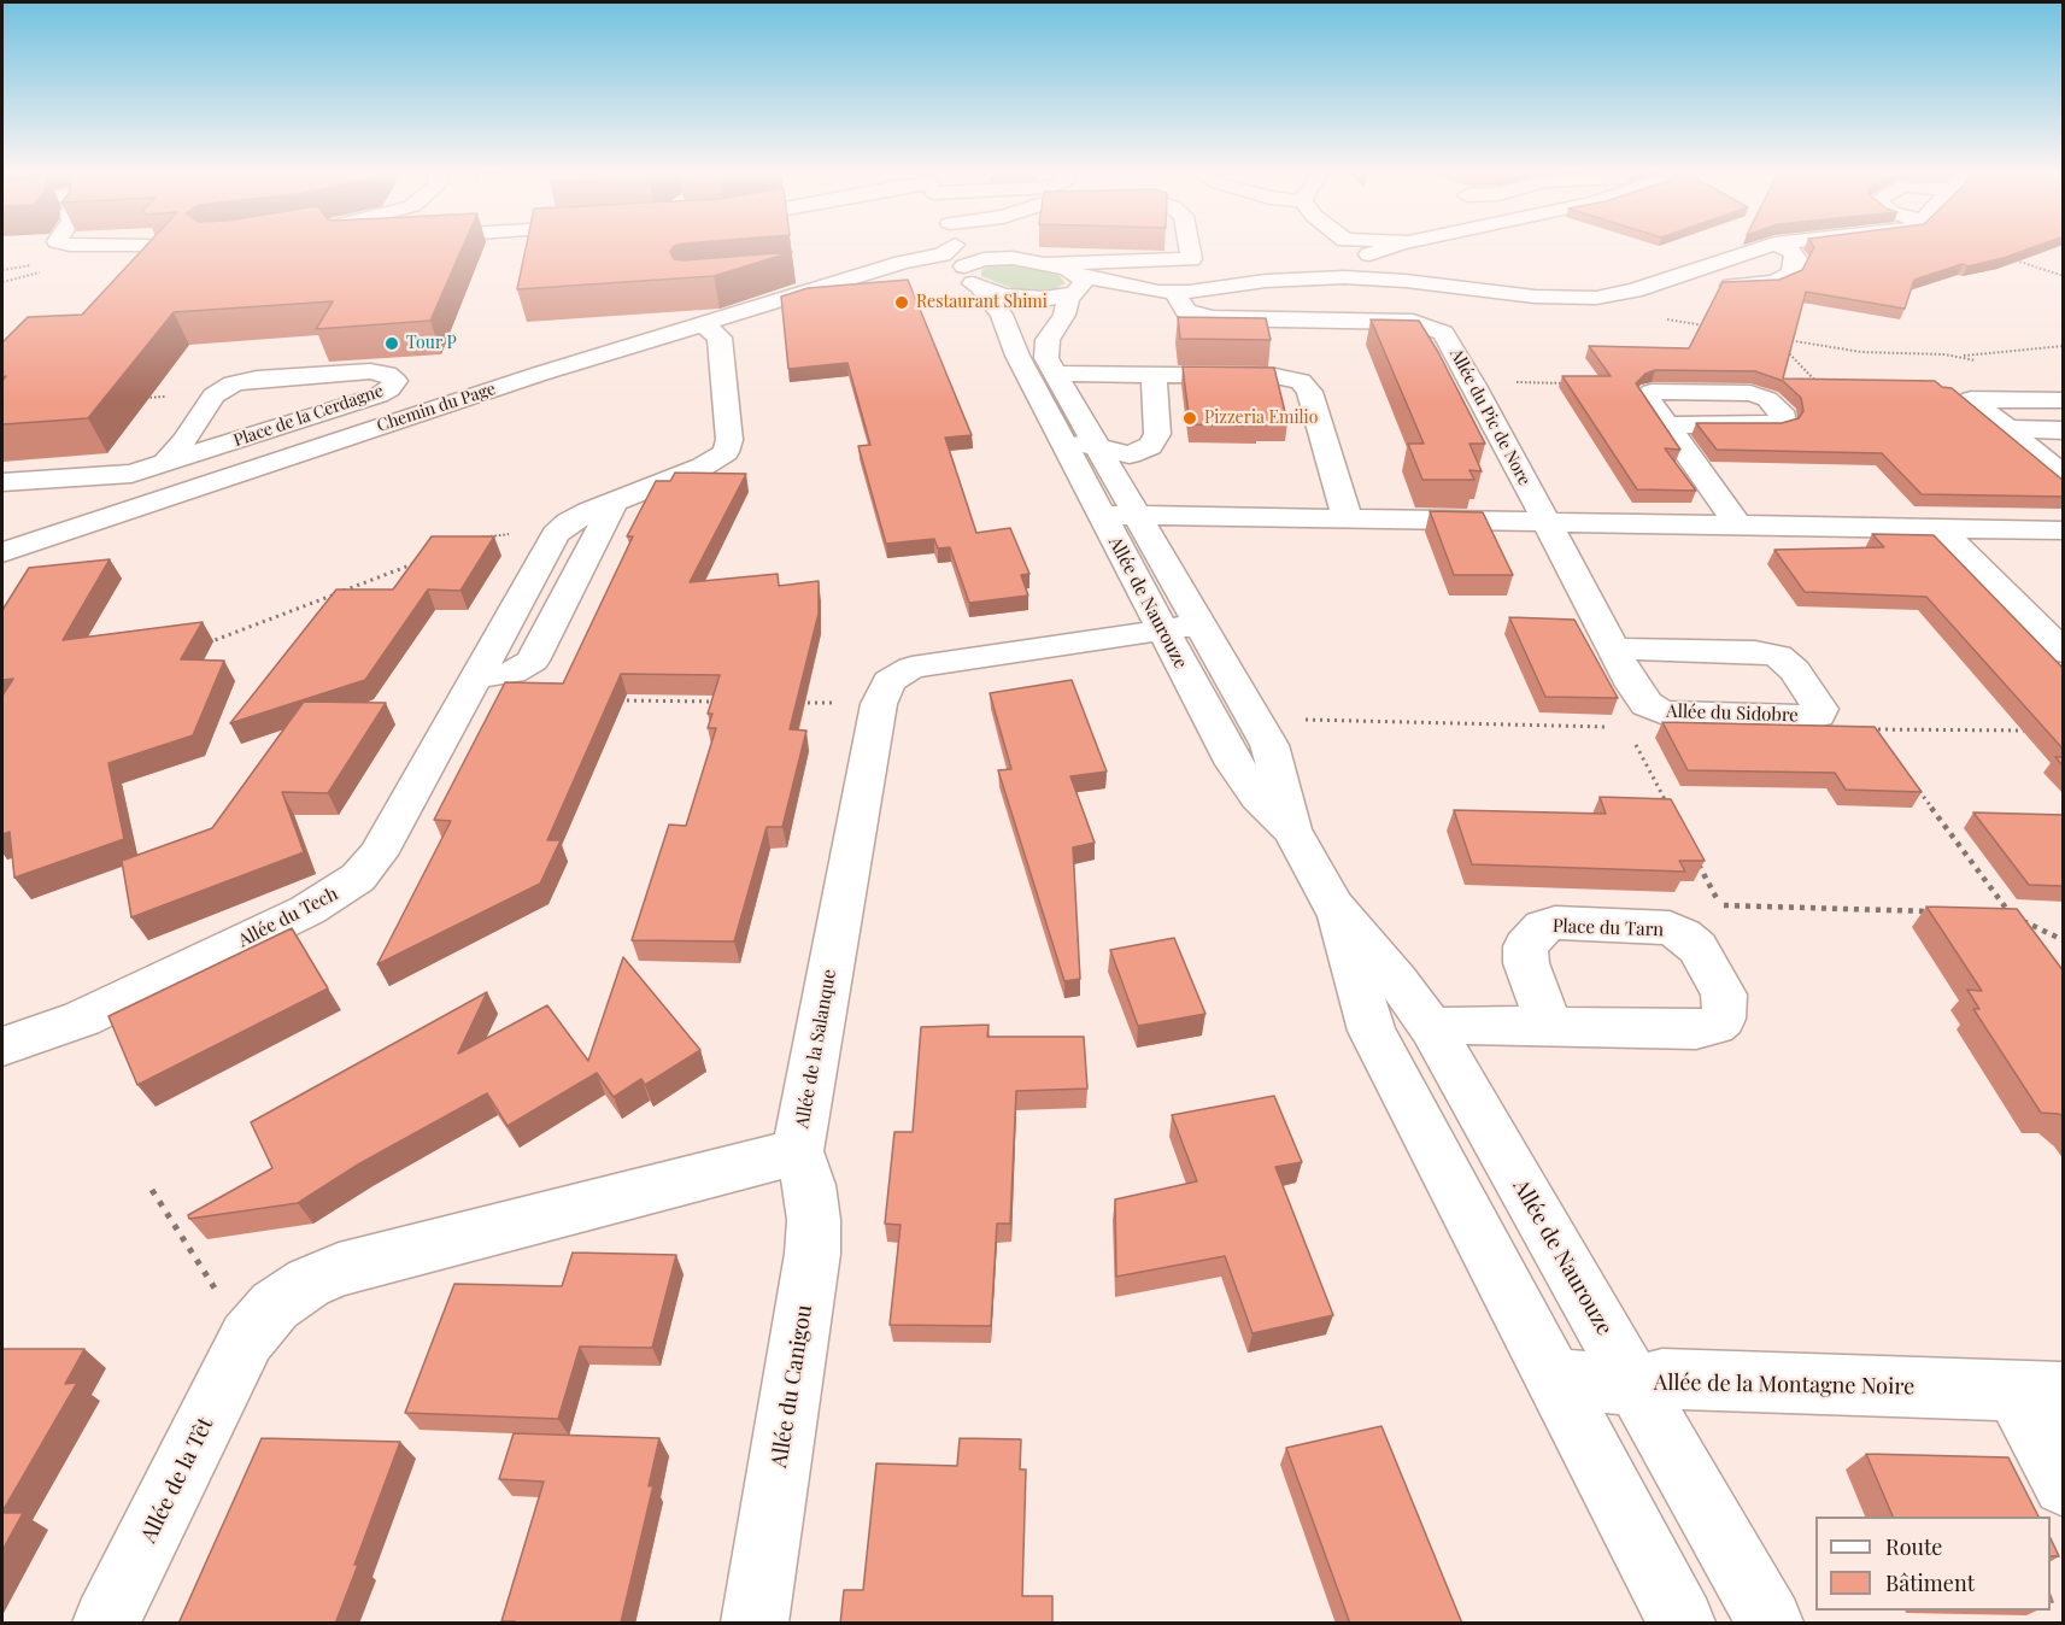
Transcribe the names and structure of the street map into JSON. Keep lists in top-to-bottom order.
{
  "streets": {
    "street": [
      "Chemin du Page",
      "Place de la Cerdagne",
      "Allée du Pic de Nore",
      "Allée de Naurouze",
      "Allée du Sidobre",
      "Allée du Tech",
      "Allée de la Salanque",
      "Allée de la Montagne Noire",
      "Allée du Canigou",
      "Allée de la Têt"
    ]
  },
  "crossings": [
    ["Chemin du Page", "Allée de Naurouze"],
    ["Chemin du Page", "Allée du Tech"],
    ["Allée du Pic de Nore", "Allée du Sidobre"],
    ["Allée de Naurouze", "Allée de la Salanque"],
    ["Allée de Naurouze", "Allée de la Montagne Noire"],
    ["Allée de la Salanque", "Allée du Canigou"],
    ["Allée de la Salanque", "Allée de la Têt"]
  ],
  "places": ["Restaurant Shimi", "Tour P", "Pizzeria Emilio"],
  "legend": ["Route", "Bâtiment"]
}
